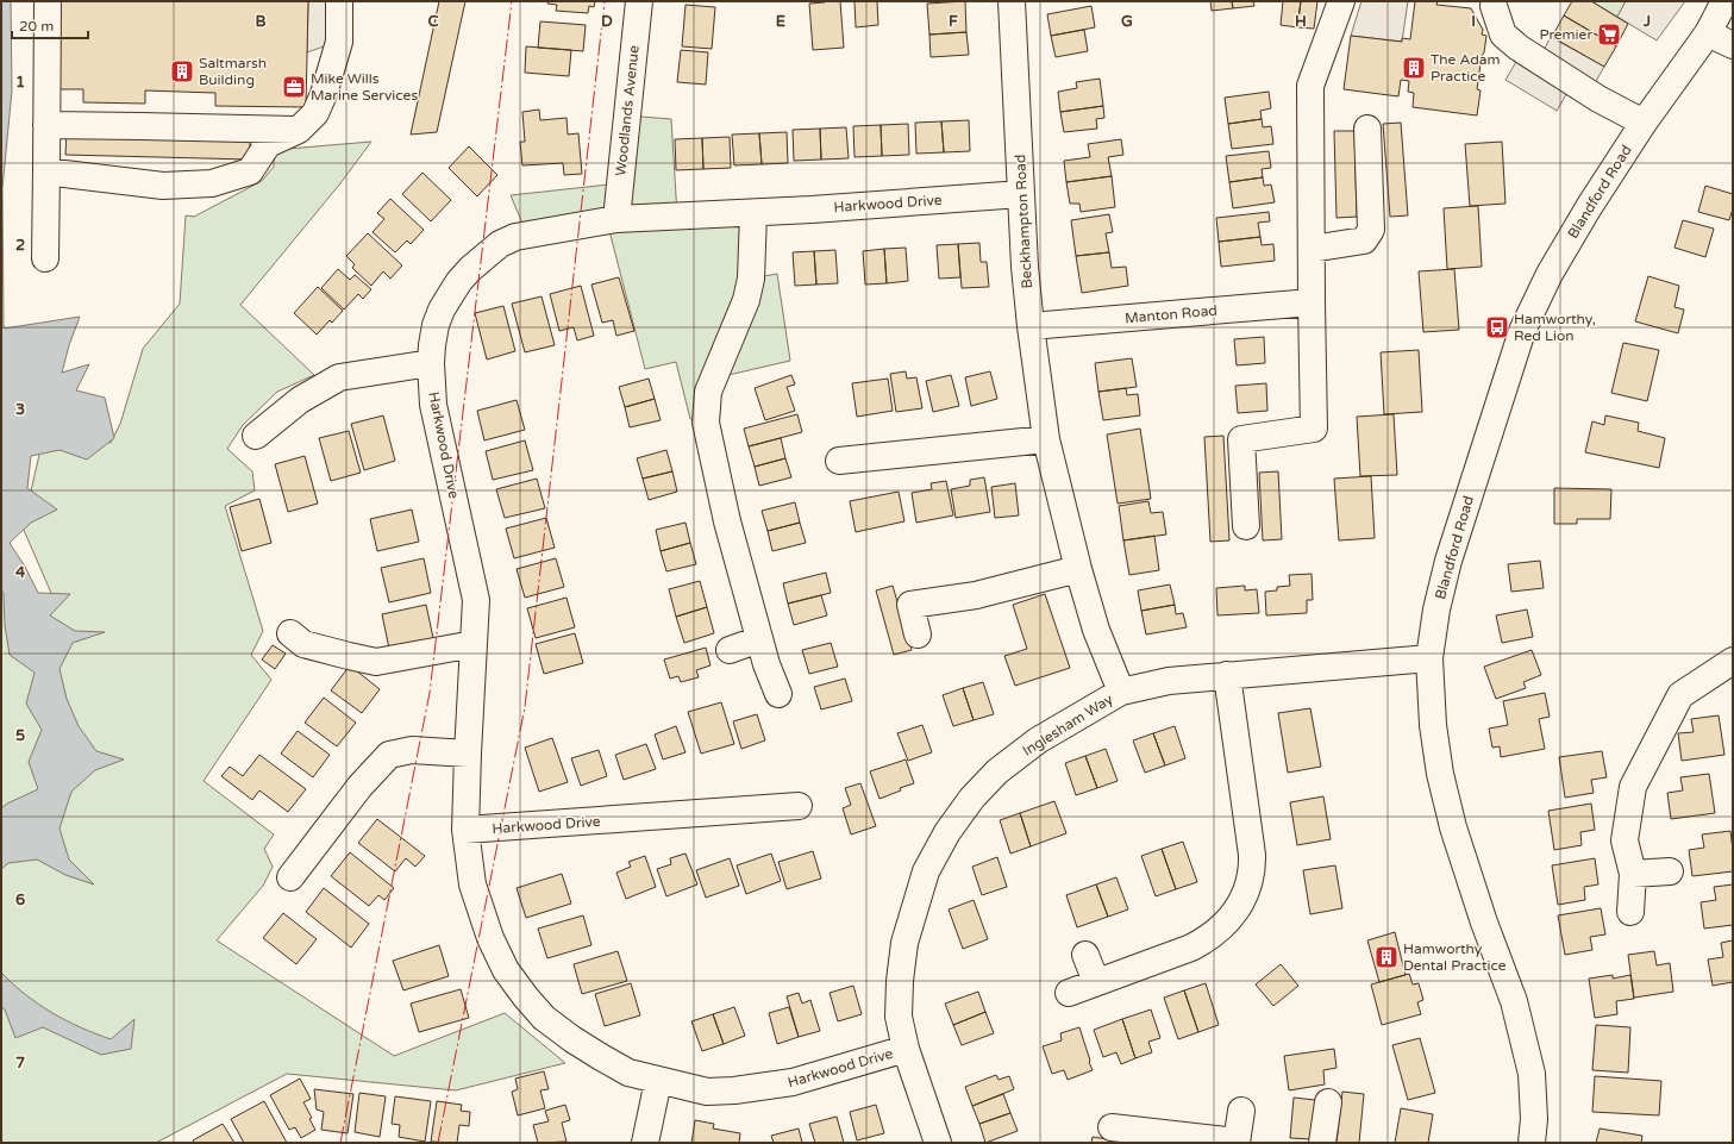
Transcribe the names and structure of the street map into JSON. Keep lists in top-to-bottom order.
{
  "streets": {
    "street": [
      "Woodlands Avenue",
      "Blandford Road",
      "Harkwood Drive",
      "Beckhampton Road",
      "Manton Road",
      "Inglesham Way"
    ]
  },
  "crossings": [
    ["Woodlands Avenue", "Harkwood Drive"],
    ["Blandford Road", "Inglesham Way"],
    ["Harkwood Drive", "Beckhampton Road"],
    ["Harkwood Drive", "Inglesham Way"],
    ["Beckhampton Road", "Manton Road"],
    ["Beckhampton Road", "Inglesham Way"]
  ],
  "places": {
    "supermarket": ["Premier"],
    "building": ["The Adam Practice", "Saltmarsh Building", "Hamworthy Dental Practice"],
    "office": ["Mike Wills Marine Services"],
    "bus stop": ["Hamworthy, Red Lion"]
  },
  "scale_bar": "20 m",
  "grid": {
    "columns": [
      "B",
      "C",
      "D",
      "E",
      "F",
      "G",
      "H",
      "I",
      "J"
    ],
    "rows": [
      "1",
      "2",
      "3",
      "4",
      "5",
      "6",
      "7"
    ]
  }
}
